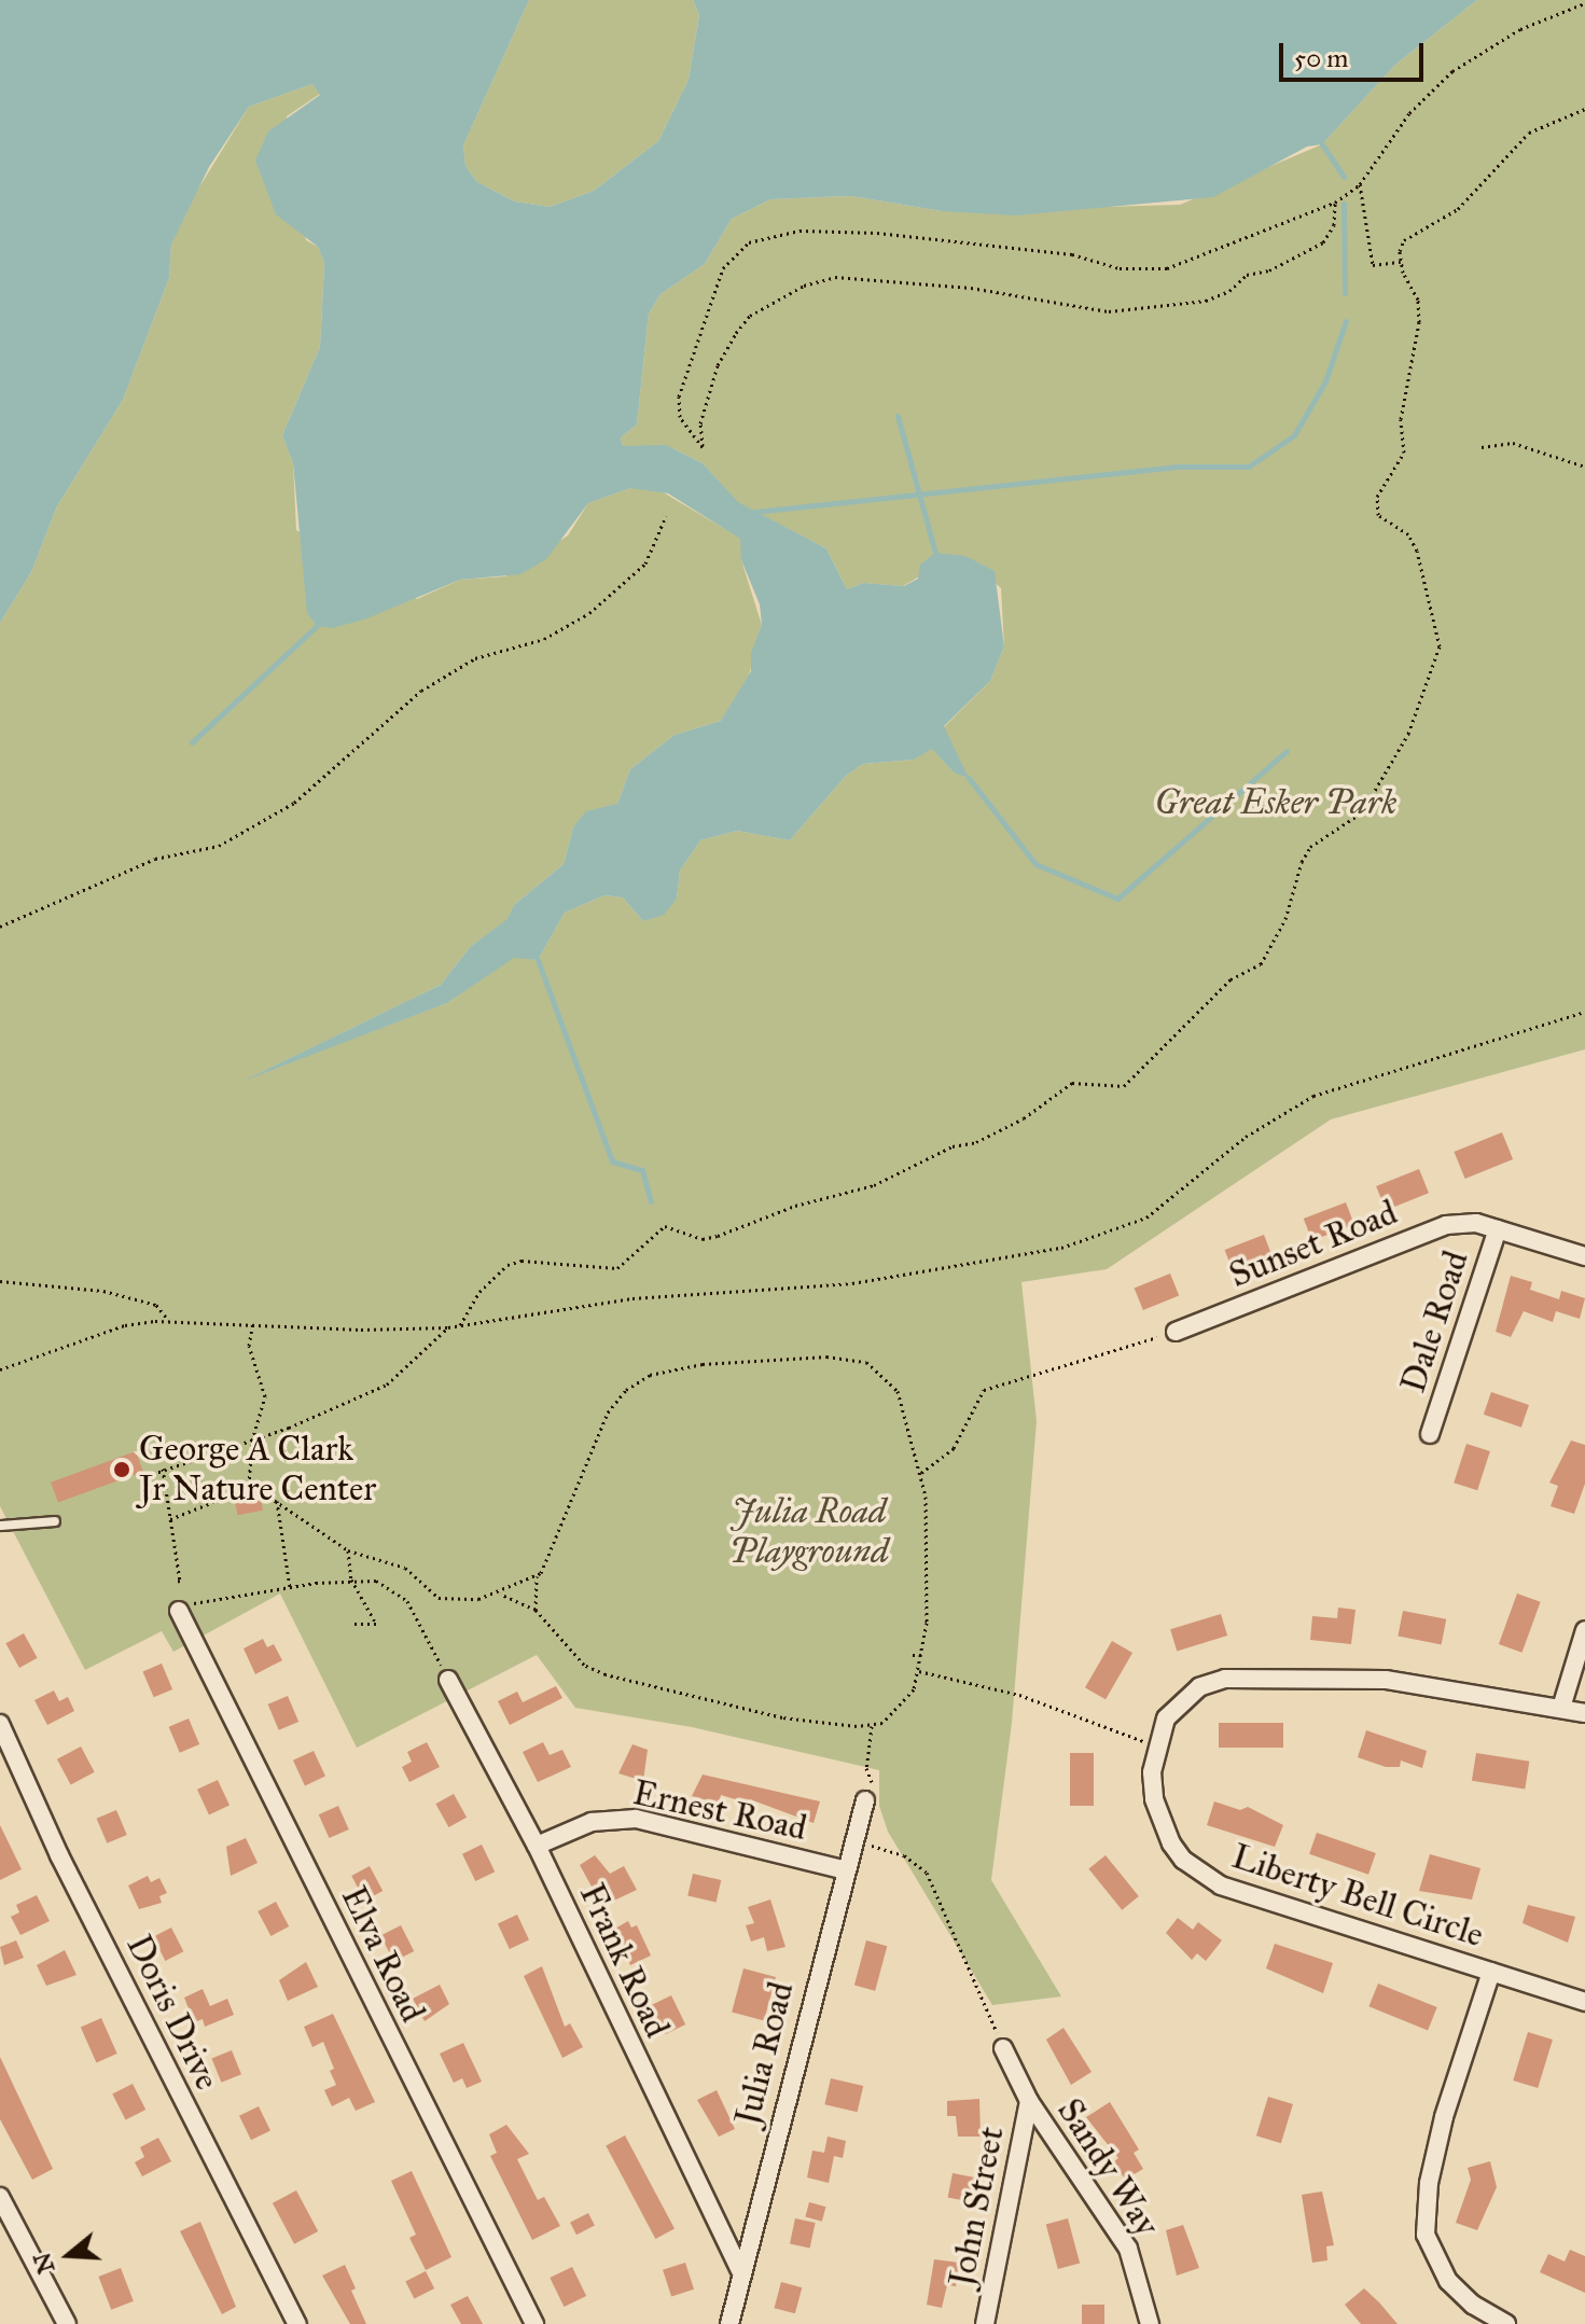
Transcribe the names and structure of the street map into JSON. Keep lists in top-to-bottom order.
{
  "streets": {
    "street": [
      "Sunset Road",
      "Dale Road",
      "Ernest Road",
      "Liberty Bell Circle",
      "Elva Road",
      "Frank Road",
      "Doris Drive",
      "Julia Road",
      "Sandy Way",
      "John Street"
    ]
  },
  "crossings": [
    ["Sunset Road", "Dale Road"],
    ["Ernest Road", "Frank Road"],
    ["Ernest Road", "Julia Road"],
    ["Frank Road", "Julia Road"],
    ["Sandy Way", "John Street"]
  ],
  "parks": ["Great Esker Park", "Julia Road Playground"],
  "places": ["George A Clark Jr Nature Center"],
  "scale_bar": "50 m",
  "north": "left"
}
